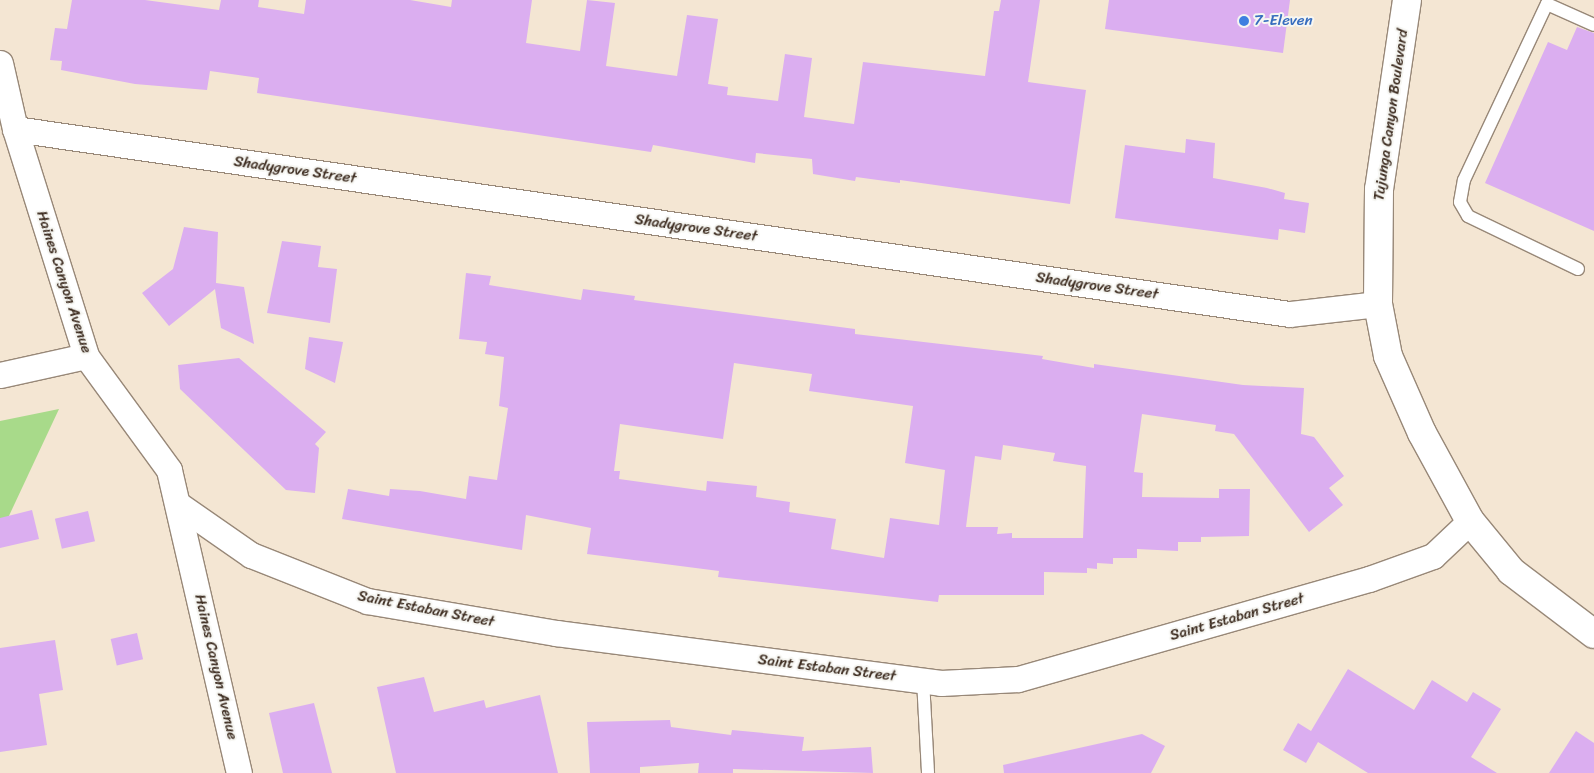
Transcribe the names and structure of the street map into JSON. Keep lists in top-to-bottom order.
{
  "streets": {
    "main road": ["Tujunga Canyon Boulevard"],
    "street": ["Shadygrove Street", "Haines Canyon Avenue", "Saint Estaban Street"]
  },
  "crossings": [
    ["Tujunga Canyon Boulevard", "Shadygrove Street"],
    ["Tujunga Canyon Boulevard", "Saint Estaban Street"],
    ["Shadygrove Street", "Haines Canyon Avenue"],
    ["Haines Canyon Avenue", "Saint Estaban Street"]
  ],
  "places": ["7-Eleven"]
}
